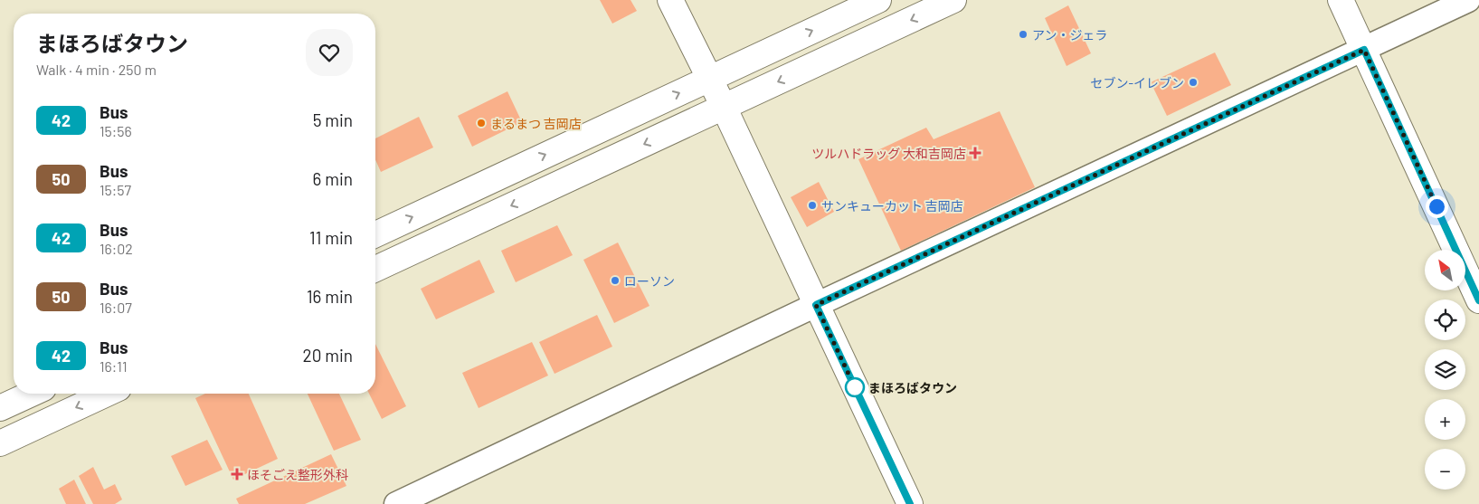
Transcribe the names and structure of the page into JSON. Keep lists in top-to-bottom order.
{
  "places": {
    "other": [
      "アン・ジェラ",
      "セブン-イレブン",
      "まるまつ 吉岡店",
      "サンキューカット 吉岡店",
      "ローソン",
      "まほろばタウン"
    ],
    "health": ["ツルハドラッグ 大和吉岡店", "ほそごえ整形外科"]
  },
  "lines": ["bus line 42"],
  "north": "top left",
  "page": {
    "heading": ["まほろばタウン", "Walk · 4 min · 250 m"],
    "list": [
      {
        "mark": "42",
        "name": "Bus",
        "note": "15:56",
        "value": "5 min"
      },
      {
        "mark": "50",
        "name": "Bus",
        "note": "15:57",
        "value": "6 min"
      },
      {
        "mark": "42",
        "name": "Bus",
        "note": "16:02",
        "value": "11 min"
      },
      {
        "mark": "50",
        "name": "Bus",
        "note": "16:07",
        "value": "16 min"
      },
      {
        "mark": "42",
        "name": "Bus",
        "note": "16:11",
        "value": "20 min"
      }
    ],
    "map_buttons": ["+", "−"]
  }
}
